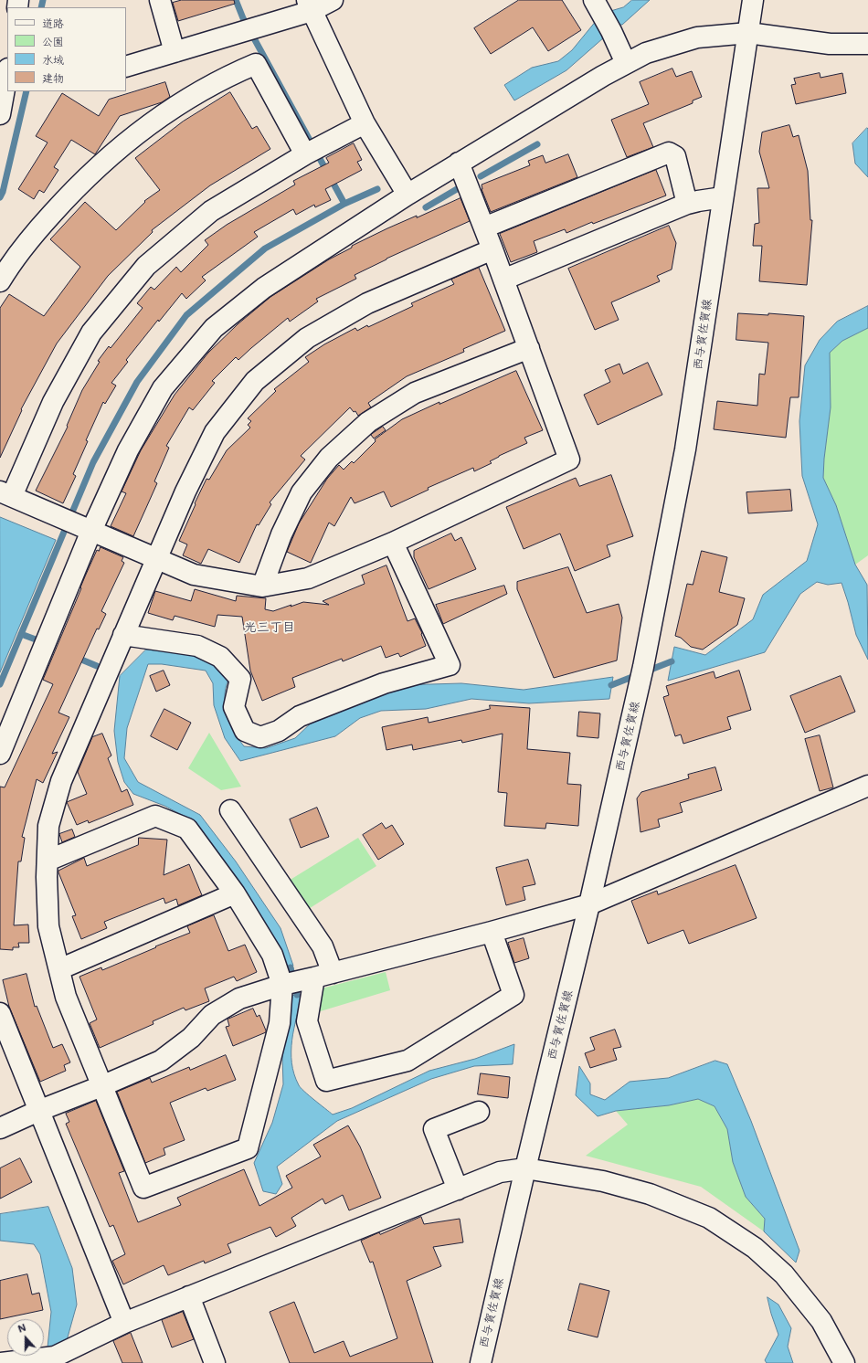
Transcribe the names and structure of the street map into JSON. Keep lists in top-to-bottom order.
{
  "streets": {
    "street": ["西与賀佐賀線"]
  },
  "districts": ["光三丁目"],
  "legend": [
    "道路",
    "公園",
    "水域",
    "建物"
  ],
  "north": "top"
}
